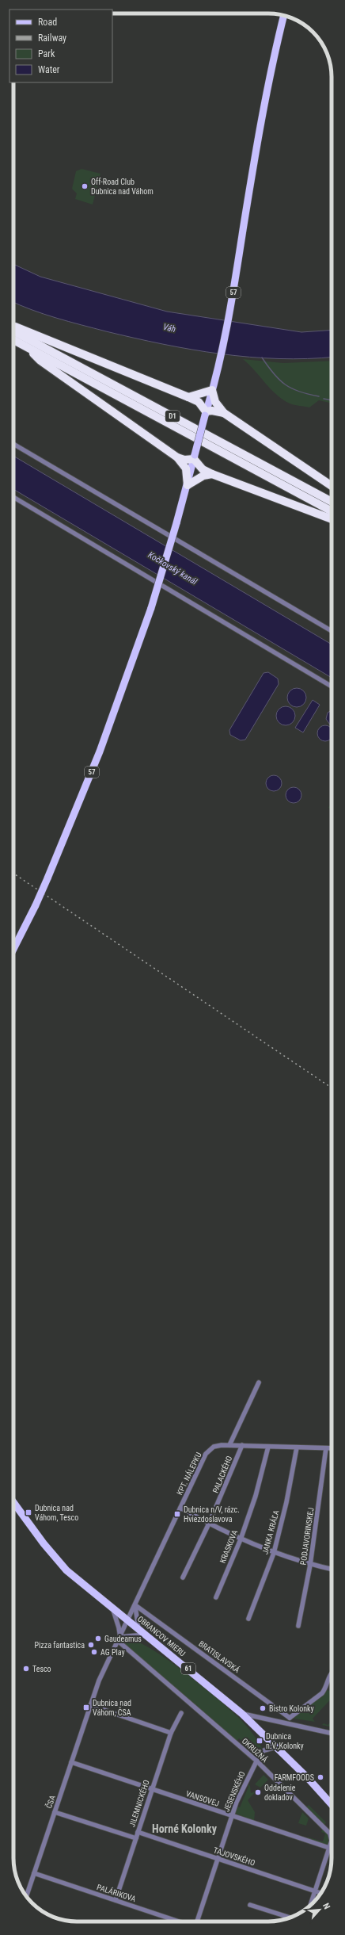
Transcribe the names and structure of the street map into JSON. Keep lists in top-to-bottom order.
{
  "streets": {
    "highway": ["D1"],
    "main road": ["57", "OBRANCOV MIERU", "61"],
    "street": [
      "KPT. NÁLEPKU",
      "PALACKÉHO",
      "JANKA KRÁĽA",
      "PODJAVORINSKEJ",
      "KRASKOVA",
      "BRATISLAVSKÁ",
      "OKRUŽNÁ",
      "JESENSKÉHO",
      "VANSOVEJ",
      "ČSA",
      "JILEMNICKÉHO",
      "TAJOVSKÉHO",
      "PALÁRIKOVA"
    ]
  },
  "crossings": [
    ["KPT. NÁLEPKU", "PALACKÉHO"],
    ["KPT. NÁLEPKU", "JANKA KRÁĽA"],
    ["KPT. NÁLEPKU", "PODJAVORINSKEJ"],
    ["KPT. NÁLEPKU", "KRASKOVA"],
    ["KPT. NÁLEPKU", "OBRANCOV MIERU"],
    ["KPT. NÁLEPKU", "BRATISLAVSKÁ"],
    ["KPT. NÁLEPKU", "ČSA"],
    ["OBRANCOV MIERU", "JESENSKÉHO"],
    ["OBRANCOV MIERU", "ČSA"],
    ["OKRUŽNÁ", "JESENSKÉHO"],
    ["OKRUŽNÁ", "VANSOVEJ"],
    ["OKRUŽNÁ", "ČSA"],
    ["OKRUŽNÁ", "TAJOVSKÉHO"],
    ["JESENSKÉHO", "VANSOVEJ"],
    ["JESENSKÉHO", "TAJOVSKÉHO"],
    ["VANSOVEJ", "ČSA"],
    ["VANSOVEJ", "JILEMNICKÉHO"],
    ["ČSA", "PALÁRIKOVA"],
    ["JILEMNICKÉHO", "TAJOVSKÉHO"],
    ["JILEMNICKÉHO", "PALÁRIKOVA"]
  ],
  "districts": ["Horné Kolonky"],
  "water": ["Váh", "Kočkovský kanál"],
  "places": {
    "other": [
      "Off-Road Club Dubnica nad Váhom",
      "Gaudeamus",
      "Pizza fantastica",
      "AG Play",
      "Tesco",
      "Bistro Kolonky",
      "FARMFOODS",
      "Oddelenie dokladov"
    ],
    "transit": [
      "Dubnica nad Váhom, Tesco",
      "Dubnica n/V, rázc. Hviezdoslavova",
      "Dubnica nad Váhom, ČSA",
      "Dubnica n.V.,Kolonky"
    ]
  },
  "legend": [
    "Road",
    "Railway",
    "Park",
    "Water"
  ],
  "north": "top right"
}
